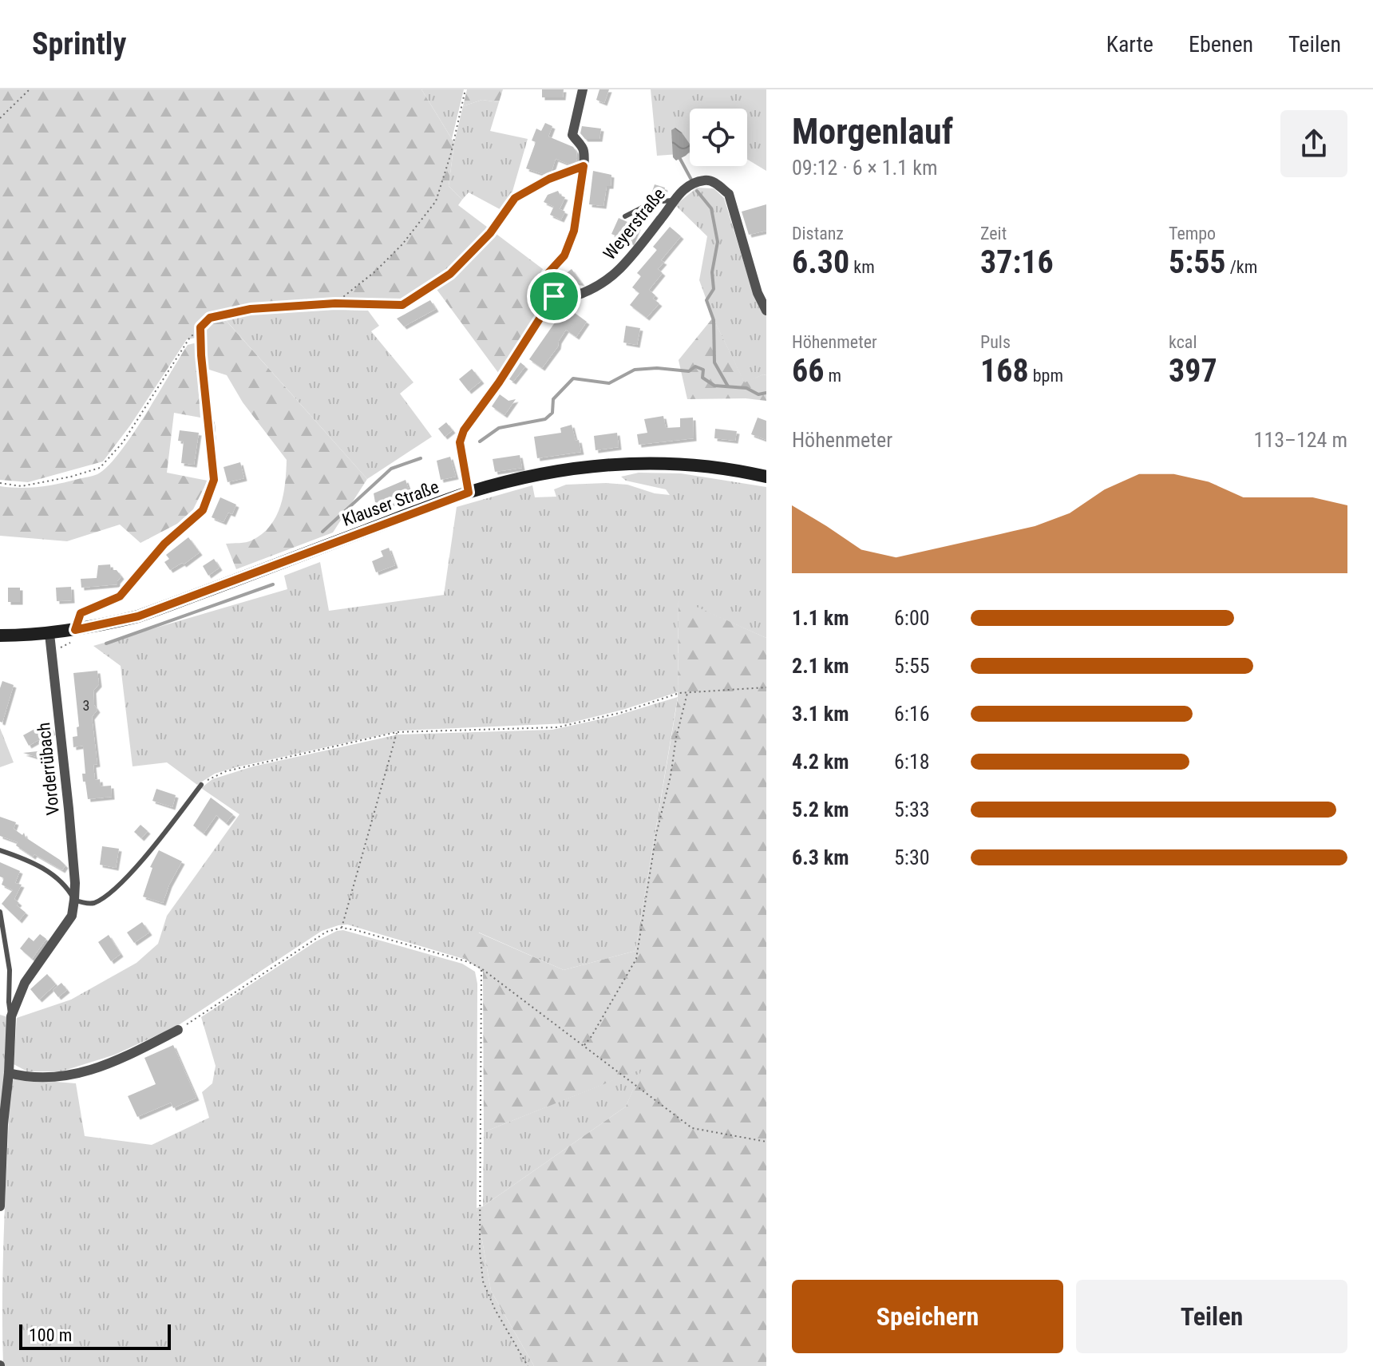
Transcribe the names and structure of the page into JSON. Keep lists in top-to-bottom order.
{
  "streets": {
    "main road": ["Klauser Straße"],
    "street": ["Weyerstraße", "Vorderrübach"]
  },
  "crossings": [
    ["Klauser Straße", "Vorderrübach"]
  ],
  "house_numbers": ["3"],
  "scale_bar": "100 m",
  "page": {
    "header": "Sprintly",
    "nav": ["Karte", "Ebenen", "Teilen"],
    "heading": ["Morgenlauf", "09:12 · 6 × 1.1 km"],
    "stats": [
      ["Distanz", "6.30 km"],
      ["Zeit", "37:16"],
      ["Tempo", "5:55 /km"],
      ["Höhenmeter", "66 m"],
      ["Puls", "168 bpm"],
      ["kcal", "397"]
    ],
    "chart": ["Höhenmeter", "113–124 m"],
    "list": [
      {
        "name": "1.1 km",
        "note": "6:00"
      },
      {
        "name": "2.1 km",
        "note": "5:55"
      },
      {
        "name": "3.1 km",
        "note": "6:16"
      },
      {
        "name": "4.2 km",
        "note": "6:18"
      },
      {
        "name": "5.2 km",
        "note": "5:33"
      },
      {
        "name": "6.3 km",
        "note": "5:30"
      }
    ],
    "buttons": ["Speichern", "Teilen"],
    "scale": "100 m"
  }
}
